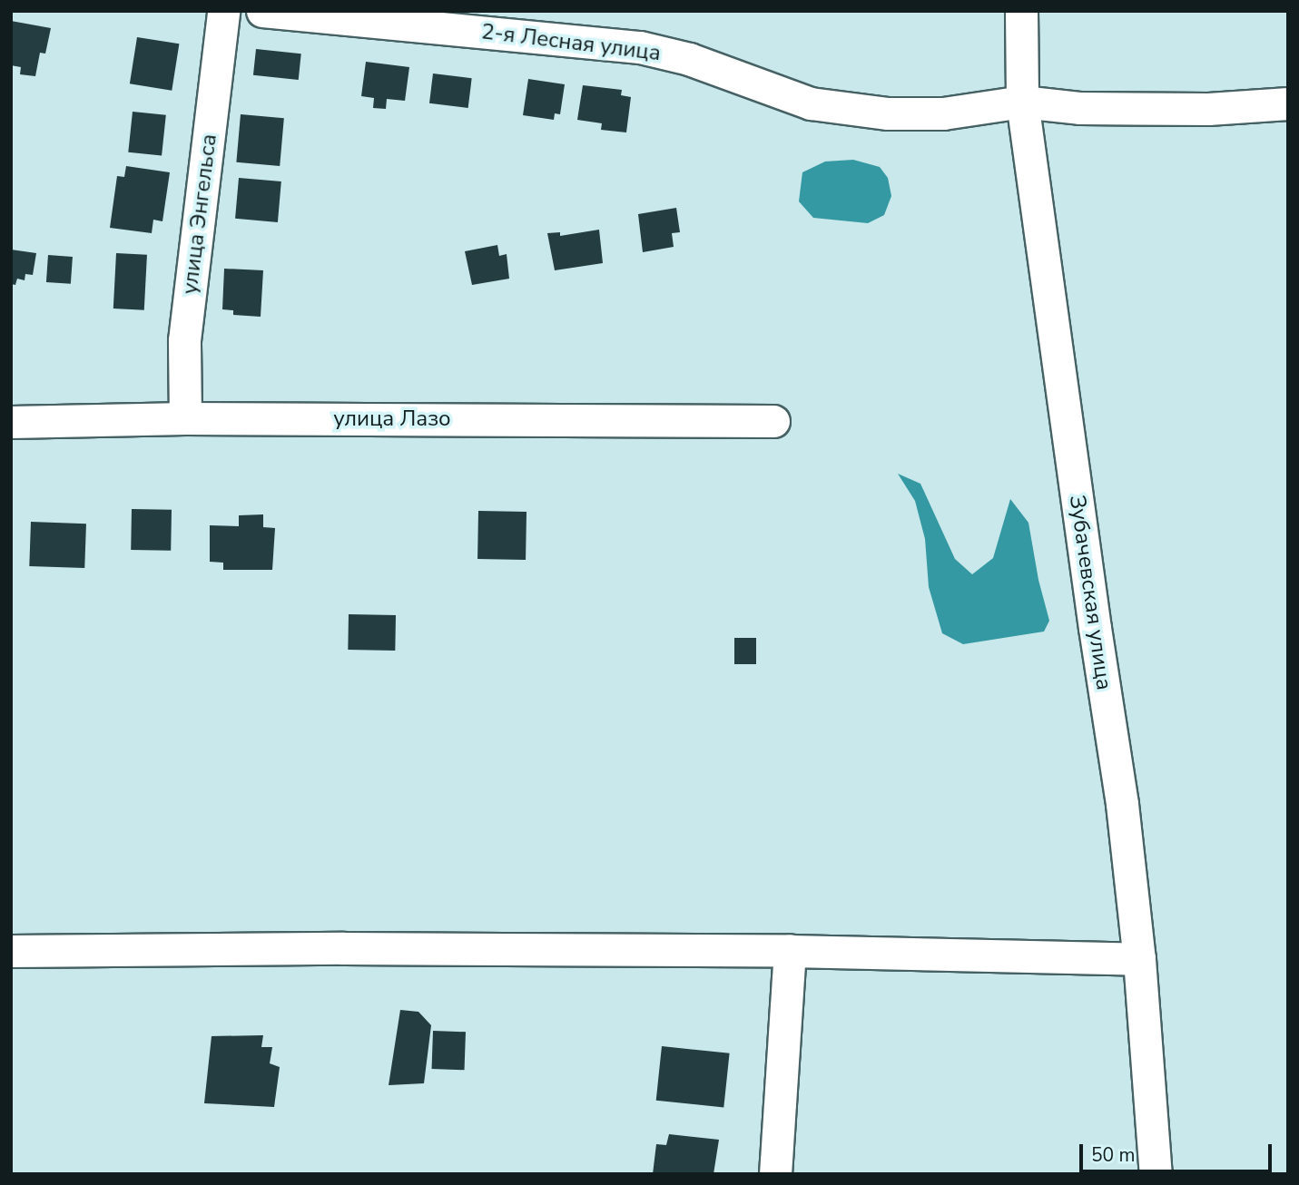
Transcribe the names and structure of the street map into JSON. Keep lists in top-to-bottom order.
{
  "streets": {
    "street": [
      "2-я Лесная улица",
      "улица Энгельса",
      "улица Лазо",
      "Зубачевская улица"
    ]
  },
  "crossings": [
    ["2-я Лесная улица", "Зубачевская улица"],
    ["улица Энгельса", "улица Лазо"]
  ],
  "scale_bar": "50 m"
}
